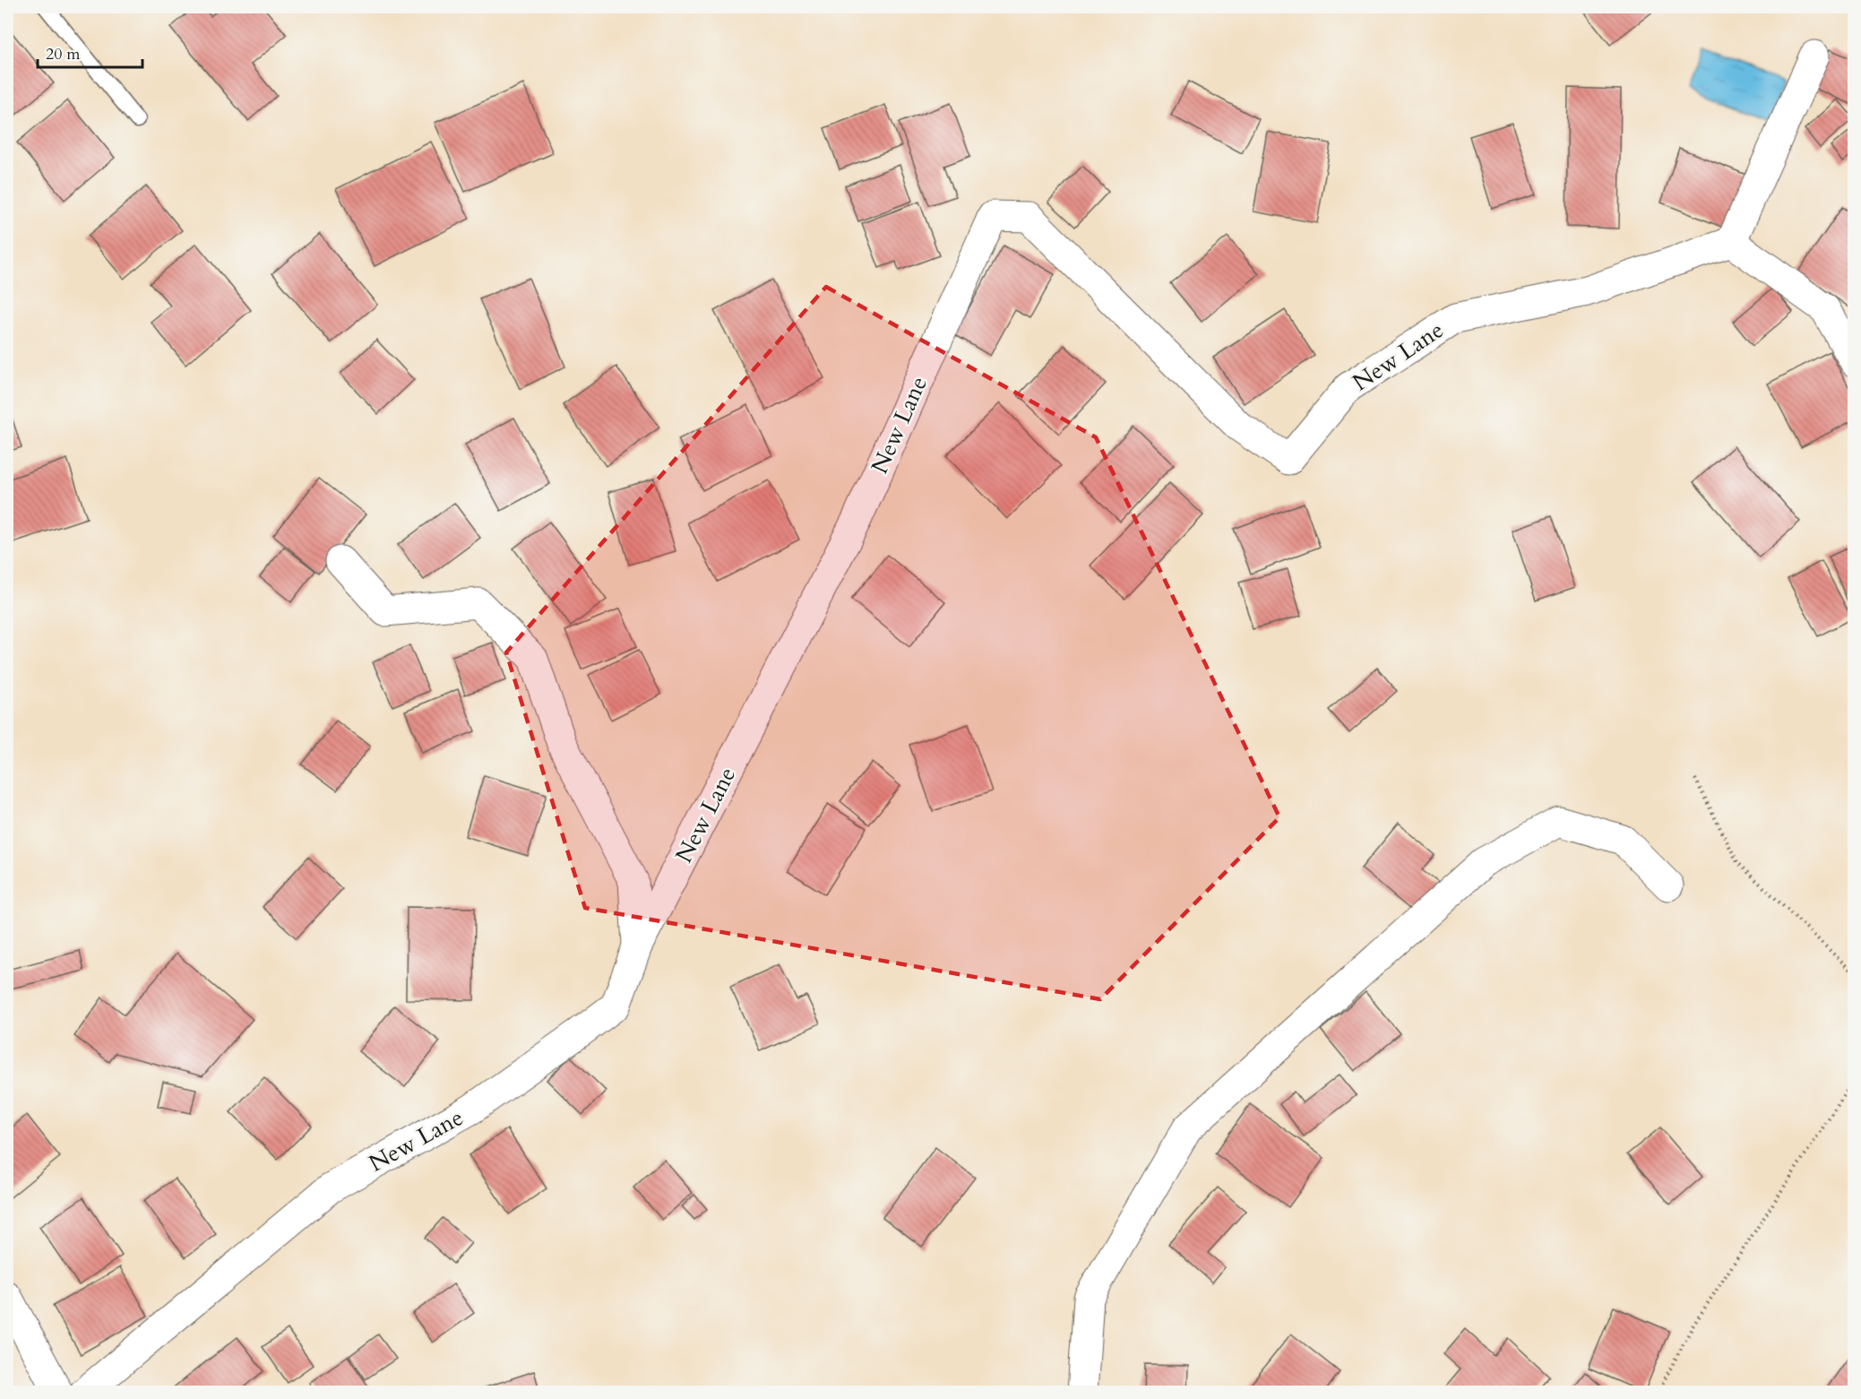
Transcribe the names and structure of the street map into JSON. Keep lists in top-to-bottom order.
{
  "streets": {
    "street": ["New Lane"]
  },
  "scale_bar": "20 m"
}
